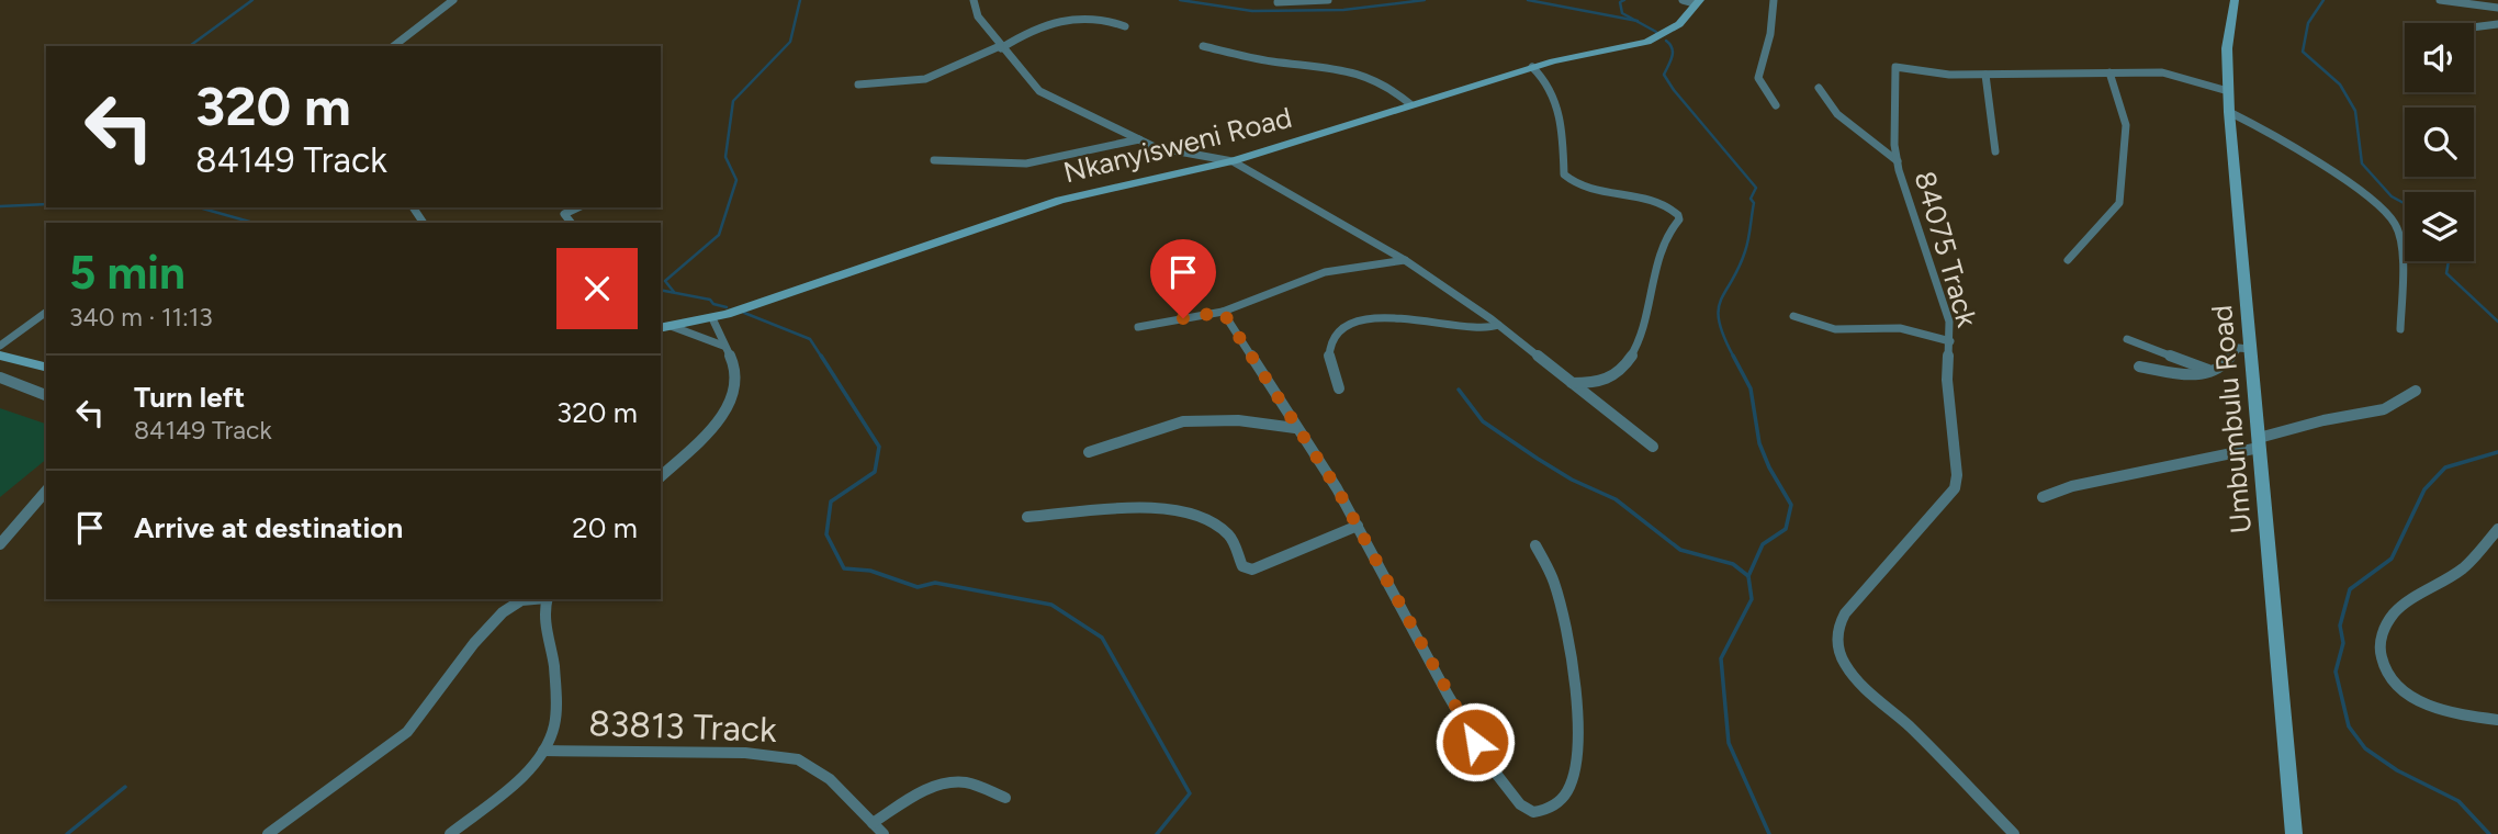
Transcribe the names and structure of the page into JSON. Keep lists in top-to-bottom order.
{
  "streets": {
    "street": [
      "Nkanyisweni Road",
      "84075 Track",
      "Umbumbulu Road",
      "83813 Track"
    ]
  },
  "page": {
    "turn": ["320 m", "84149 Track"],
    "heading": ["5 min", "340 m · 11:13"],
    "list": [
      {
        "name": "Turn left",
        "note": "84149 Track",
        "value": "320 m"
      },
      {
        "name": "Arrive at destination",
        "value": "20 m"
      }
    ]
  }
}
